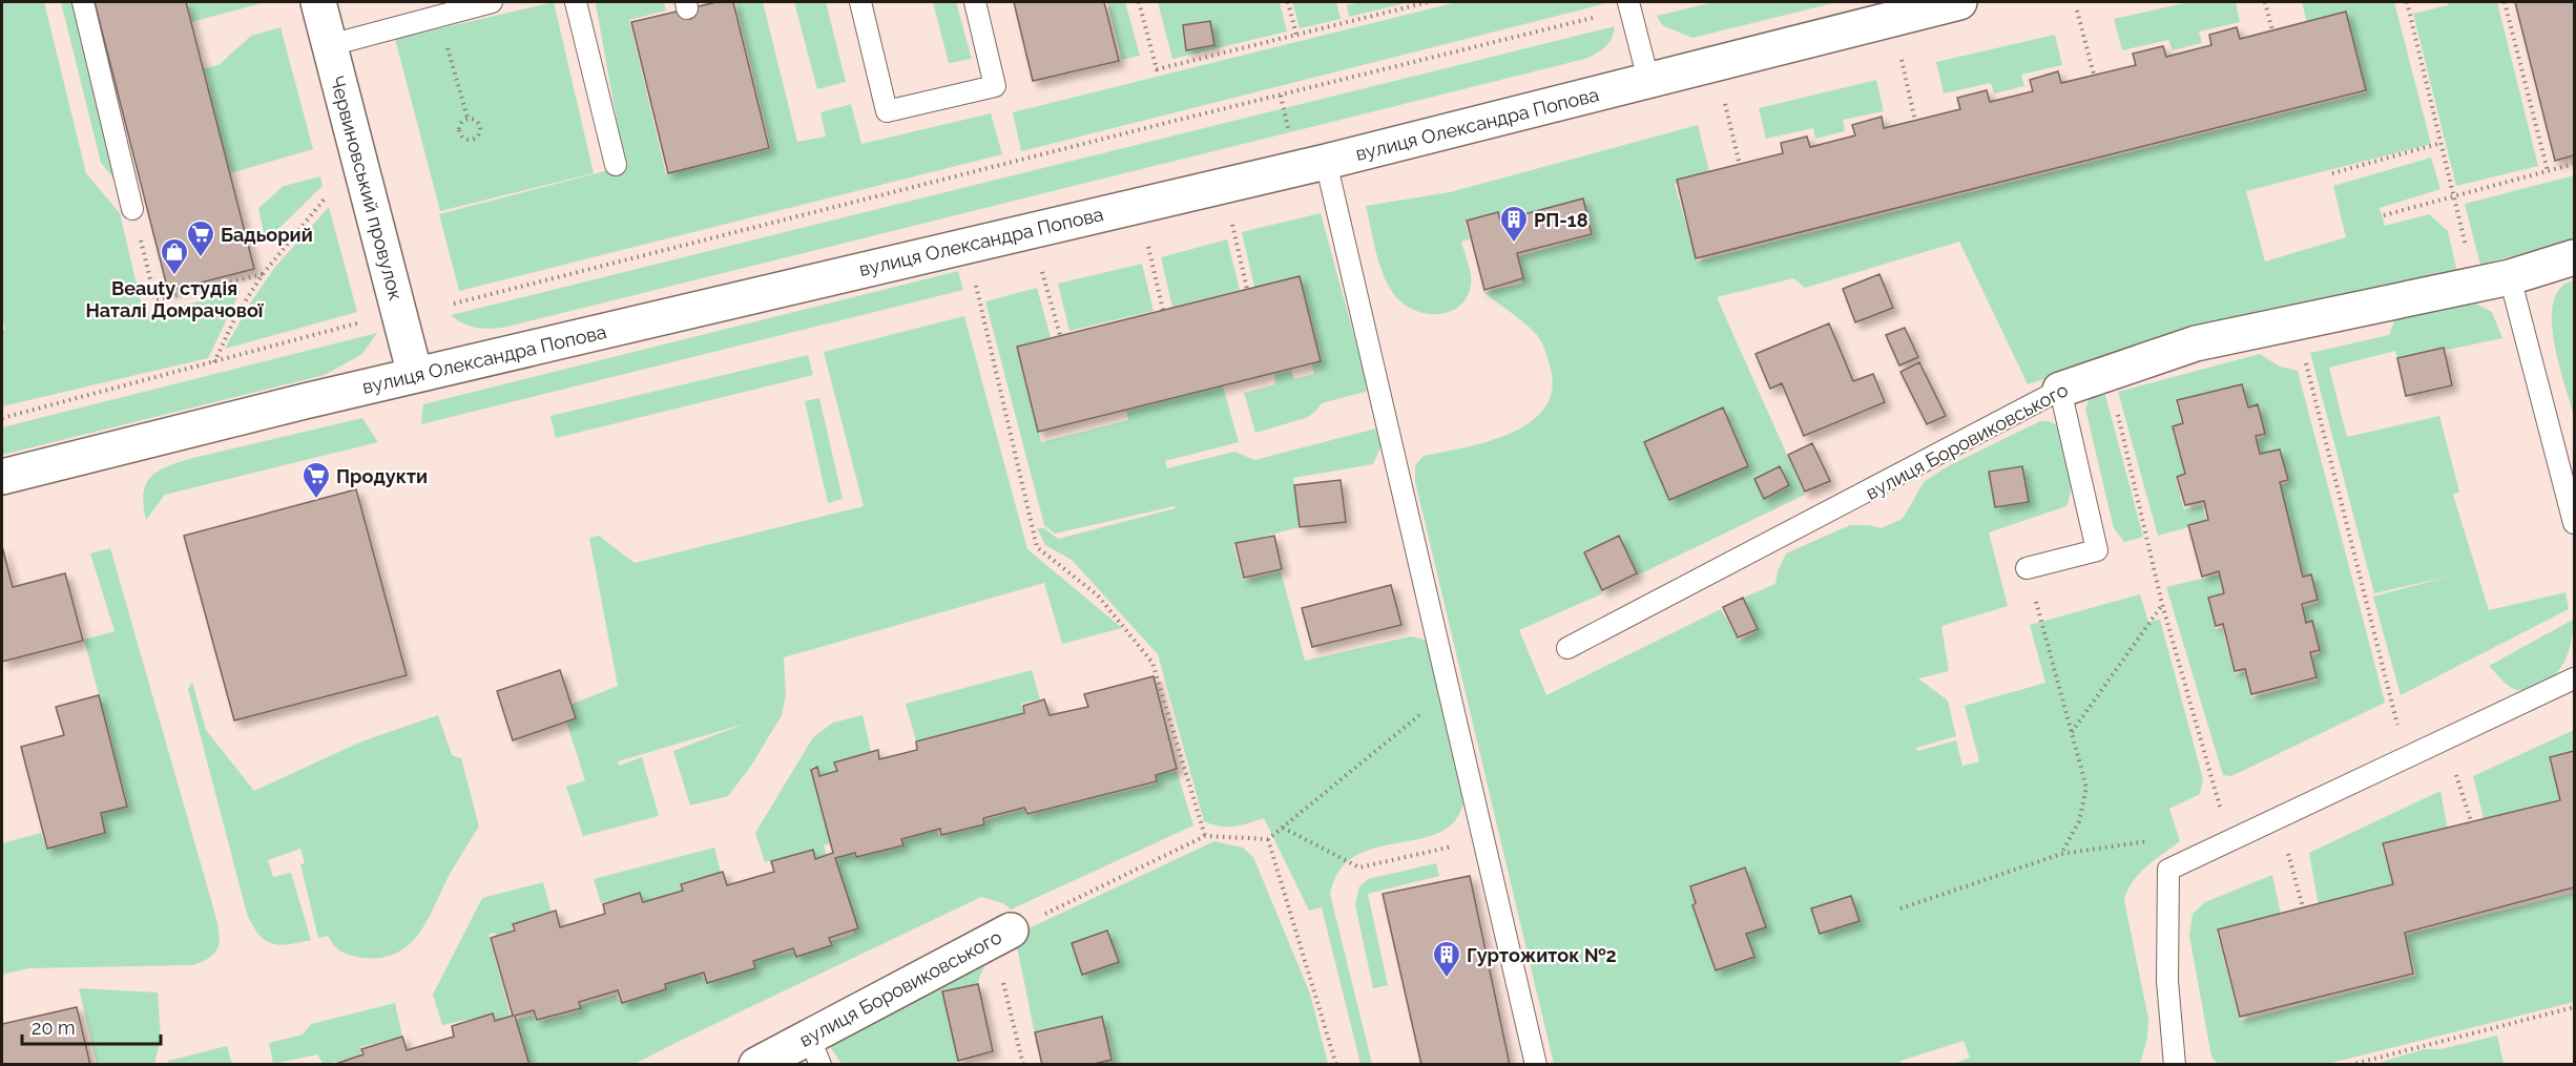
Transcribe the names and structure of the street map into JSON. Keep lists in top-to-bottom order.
{
  "streets": {
    "street": ["вулиця Олександра Попова", "Червиновський провулок", "вулиця Боровиковського"]
  },
  "crossings": [
    ["вулиця Олександра Попова", "Червиновський провулок"]
  ],
  "places": {
    "building": ["РП-18", "Гуртожиток №2"],
    "supermarket": ["Бадьорий", "Продукти"],
    "shop": ["Beauty студія Наталі Домрачової"]
  },
  "scale_bar": "20 m"
}
